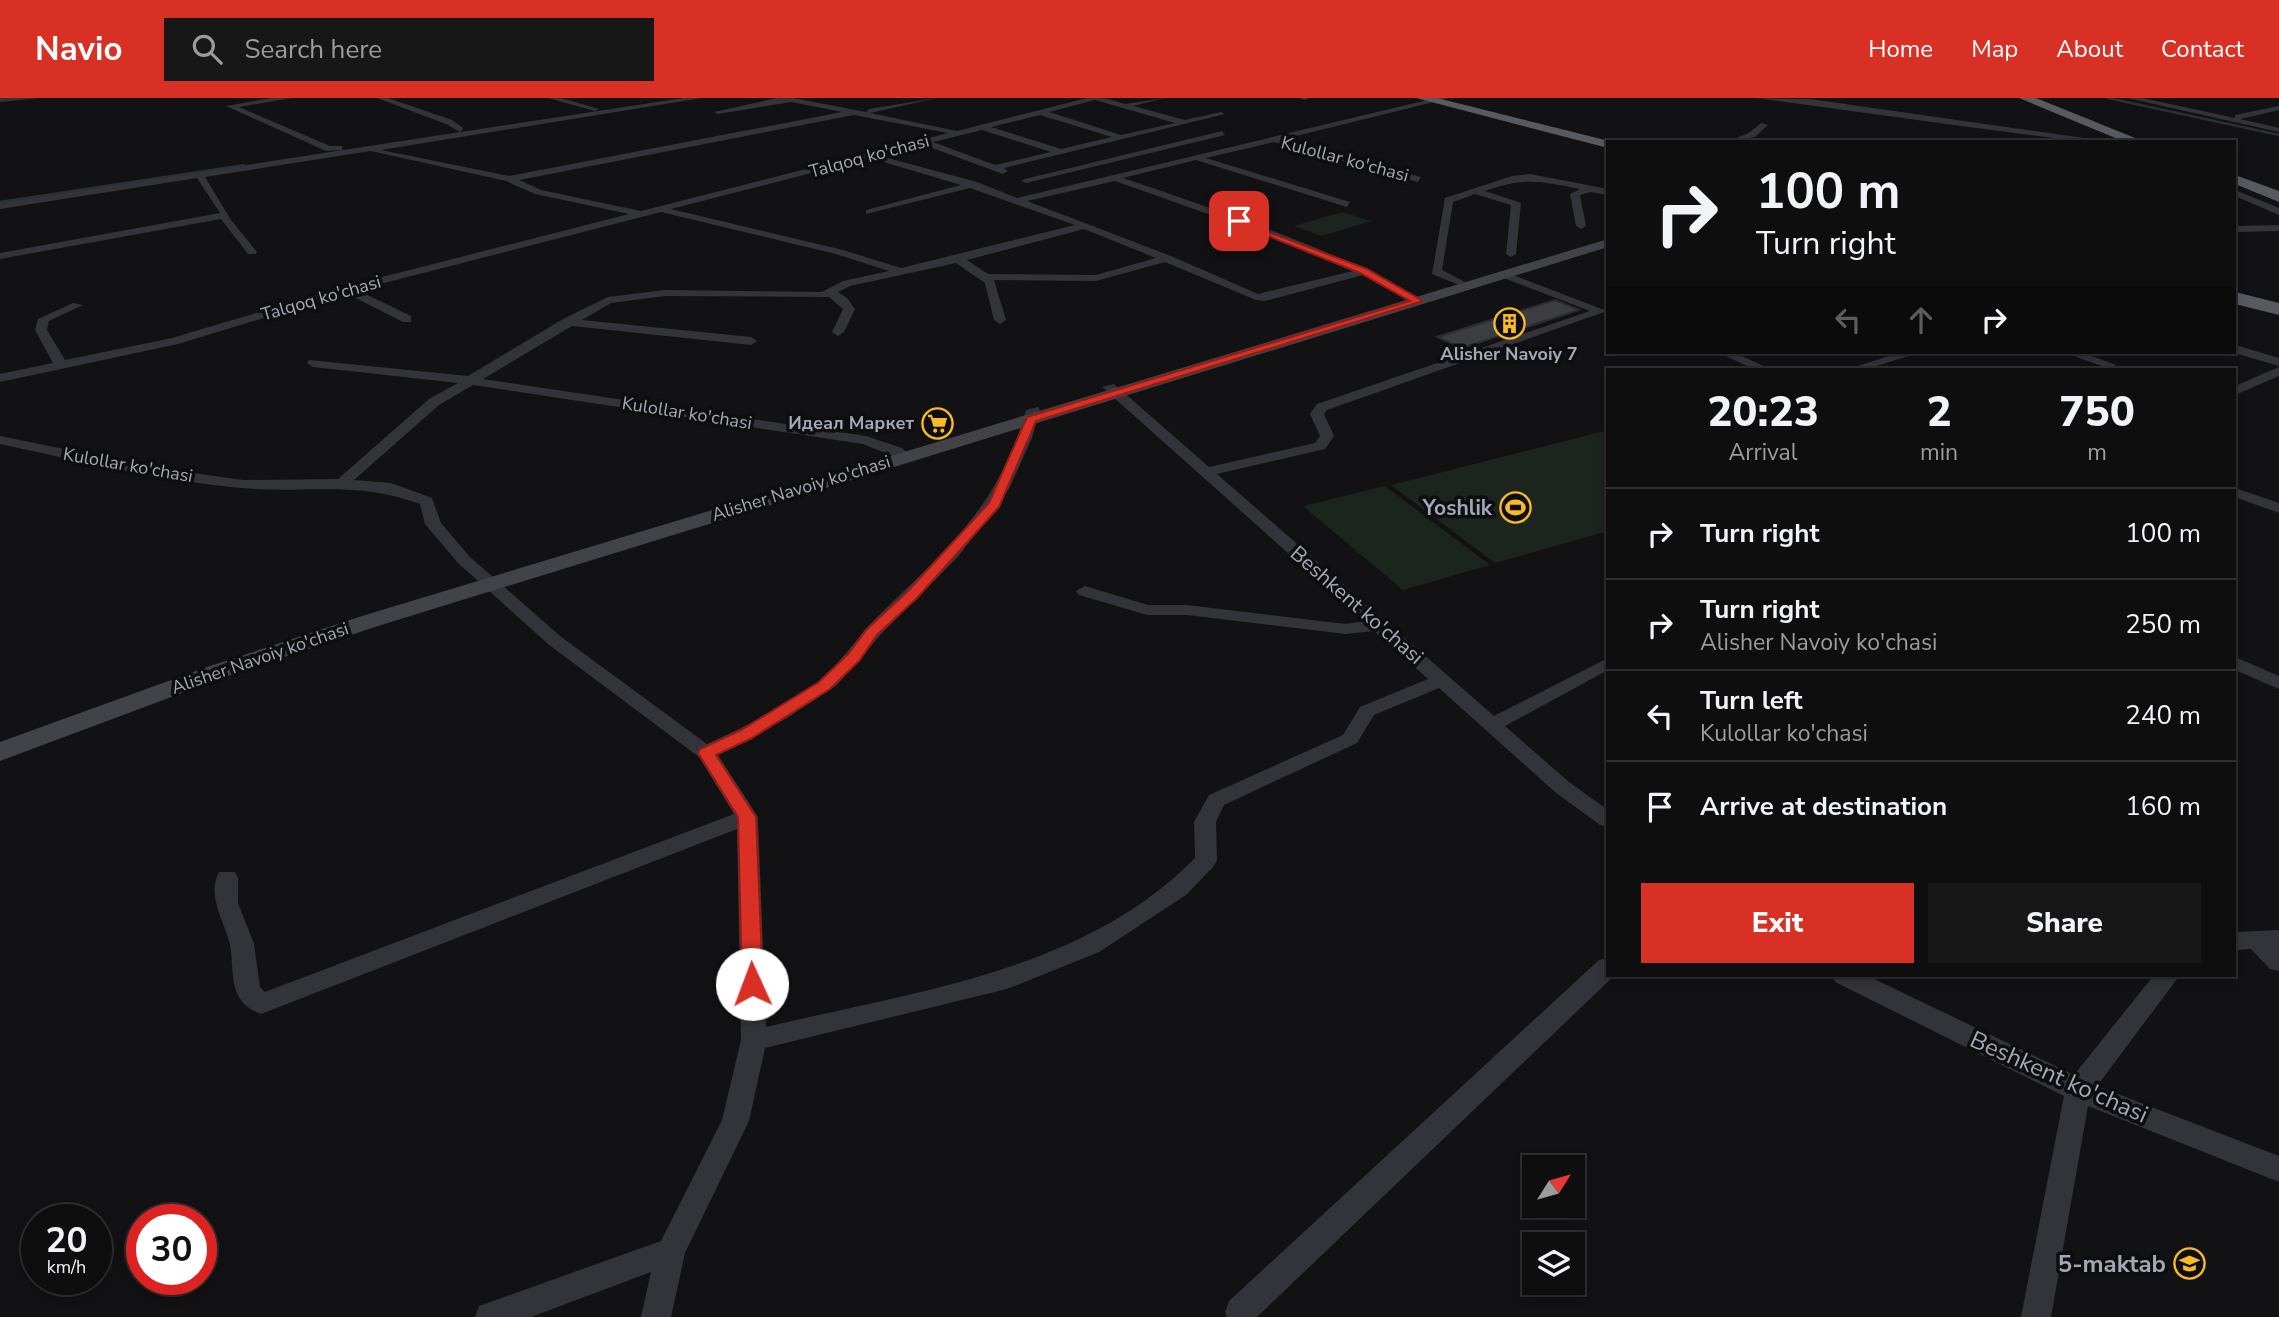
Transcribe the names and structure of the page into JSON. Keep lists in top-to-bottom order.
{
  "streets": {
    "main road": ["Alisher Navoiy ko'chasi"],
    "street": ["Talqoq ko'chasi", "Kulollar ko'chasi", "Beshkent ko'chasi"]
  },
  "crossings": [
    ["Talqoq ko'chasi", "Kulollar ko'chasi"],
    ["Kulollar ko'chasi", "Alisher Navoiy ko'chasi"],
    ["Alisher Navoiy ko'chasi", "Beshkent ko'chasi"]
  ],
  "places": {
    "building": ["Alisher Navoiy 7"],
    "supermarket": ["Идеал Маркет"],
    "sports": ["Yoshlik"],
    "school or university": ["5-maktab"]
  },
  "north": "top right",
  "page": {
    "header": "Navio",
    "search": "Search here",
    "nav": [
      "Home",
      "Map",
      "About",
      "Contact"
    ],
    "turn": ["100 m", "Turn right"],
    "eta": [
      "20:23",
      "Arrival",
      "2",
      "min",
      "750",
      "m"
    ],
    "list": [
      {
        "name": "Turn right",
        "value": "100 m"
      },
      {
        "name": "Turn right",
        "note": "Alisher Navoiy ko'chasi",
        "value": "250 m"
      },
      {
        "name": "Turn left",
        "note": "Kulollar ko'chasi",
        "value": "240 m"
      },
      {
        "name": "Arrive at destination",
        "value": "160 m"
      }
    ],
    "buttons": ["Exit", "Share"],
    "speed": "20 km/h",
    "limit": "30"
  }
}
